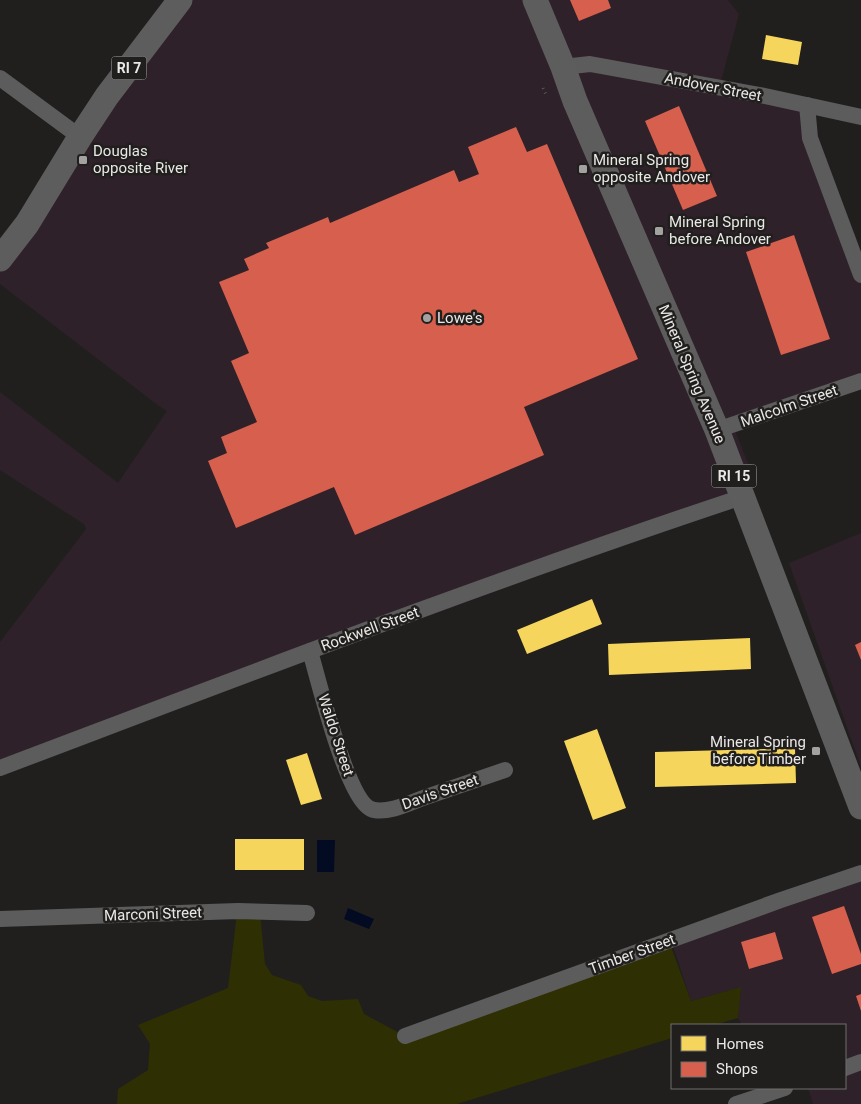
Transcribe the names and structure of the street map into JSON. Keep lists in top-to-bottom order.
{
  "streets": {
    "main road": ["RI 7", "Mineral Spring Avenue", "RI 15"],
    "street": [
      "Andover Street",
      "Malcolm Street",
      "Rockwell Street",
      "Waldo Street",
      "Davis Street",
      "Marconi Street",
      "Timber Street"
    ]
  },
  "crossings": [
    ["Andover Street", "Mineral Spring Avenue"],
    ["Mineral Spring Avenue", "Malcolm Street"],
    ["Mineral Spring Avenue", "Rockwell Street"],
    ["Rockwell Street", "Waldo Street"],
    ["Waldo Street", "Davis Street"]
  ],
  "places": {
    "transit": [
      "Douglas opposite River",
      "Mineral Spring opposite Andover",
      "Mineral Spring before Andover",
      "Mineral Spring before Timber"
    ],
    "other": ["Lowe's"]
  },
  "legend": ["Homes", "Shops"]
}
